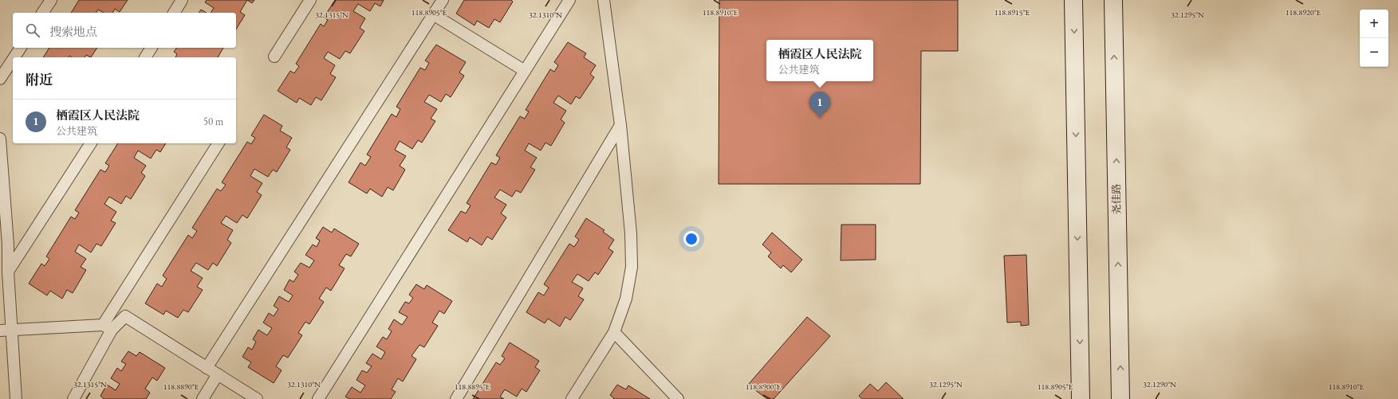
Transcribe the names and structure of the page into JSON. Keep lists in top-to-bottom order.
{
  "streets": {
    "main road": ["尧佳路"]
  },
  "page": {
    "map_buttons": ["+", "−"],
    "search": "搜索地点",
    "popup": ["栖霞区人民法院", "公共建筑"],
    "heading": "附近",
    "pins": "1",
    "list": [
      {
        "mark": "1",
        "name": "栖霞区人民法院",
        "note": "公共建筑",
        "value": "50 m"
      }
    ]
  },
  "coordinates": [
    "118.8905°E",
    "118.8910°E",
    "118.8915°E",
    "118.8920°E",
    "32.1315°N",
    "32.1310°N",
    "32.1295°N",
    "32.1290°N",
    "118.8890°E",
    "118.8895°E",
    "118.8900°E"
  ]
}
